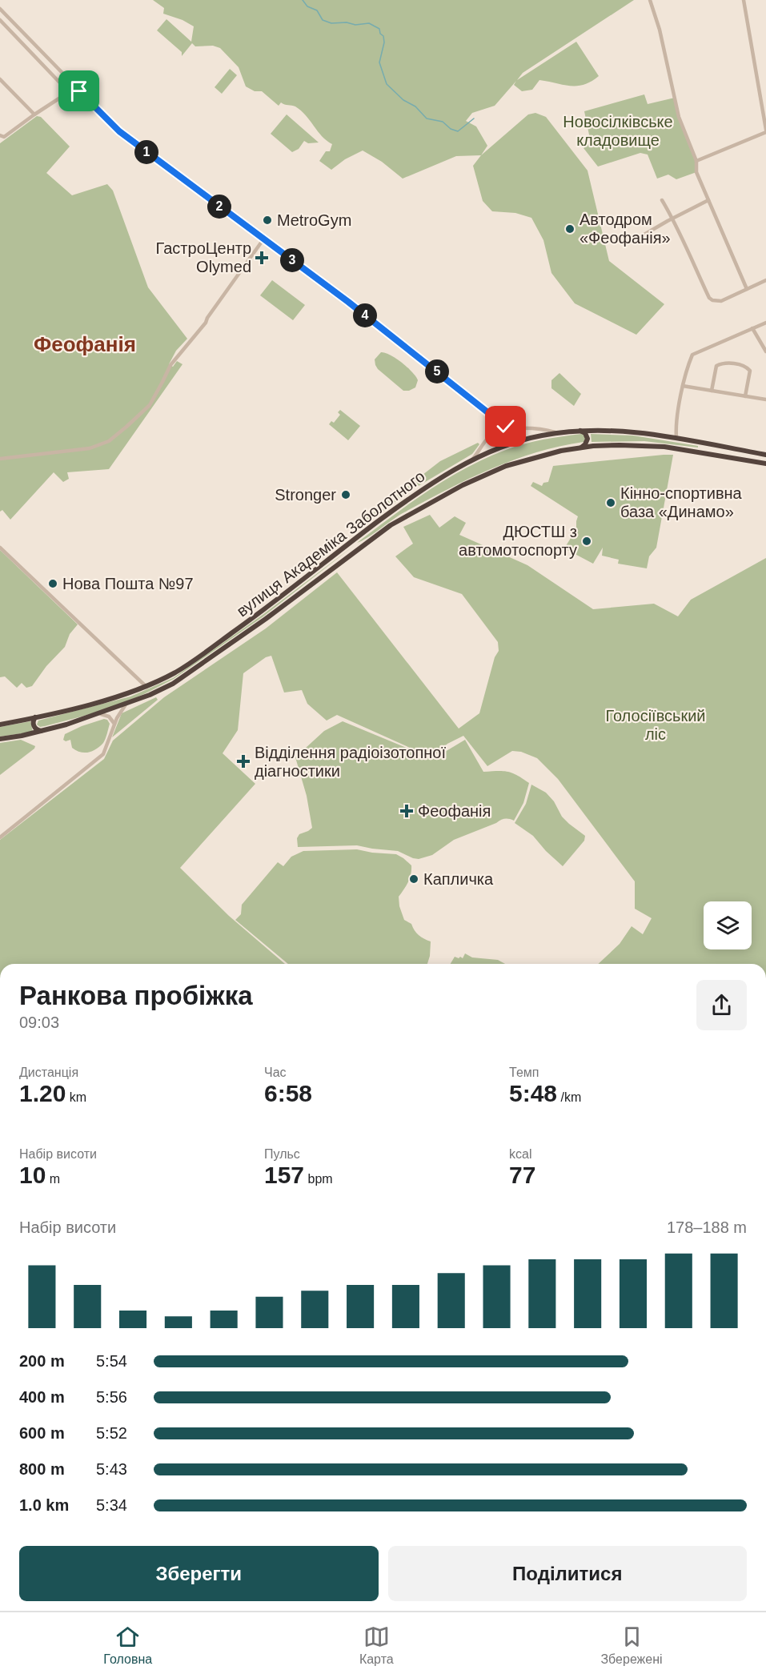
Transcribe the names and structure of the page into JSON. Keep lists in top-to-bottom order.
{
  "streets": {
    "highway": ["вулиця Академіка Заболотного"]
  },
  "districts": ["Феофанія"],
  "parks": ["Новосілківське кладовище", "Голосіївський ліс"],
  "places": {
    "other": [
      "MetroGym",
      "Автодром «Феофанія»",
      "Stronger",
      "Кінно-спортивна база «Динамо»",
      "ДЮСТШ з автомотоспорту",
      "Нова Пошта №97",
      "Капличка"
    ],
    "health": ["ГастроЦентр Olymed", "Відділення радіоізотопної діагностики", "Феофанія"]
  },
  "page": {
    "pins": [
      "1",
      "2",
      "3",
      "4",
      "5"
    ],
    "heading": ["Ранкова пробіжка", "09:03"],
    "stats": [
      ["Дистанція", "1.20 km"],
      ["Час", "6:58"],
      ["Темп", "5:48 /km"],
      ["Набір висоти", "10 m"],
      ["Пульс", "157 bpm"],
      ["kcal", "77"]
    ],
    "chart": ["Набір висоти", "178–188 m"],
    "list": [
      {
        "name": "200 m",
        "note": "5:54"
      },
      {
        "name": "400 m",
        "note": "5:56"
      },
      {
        "name": "600 m",
        "note": "5:52"
      },
      {
        "name": "800 m",
        "note": "5:43"
      },
      {
        "name": "1.0 km",
        "note": "5:34"
      }
    ],
    "buttons": ["Зберегти", "Поділитися"],
    "tabs": ["Головна", "Карта", "Збережені"]
  }
}
